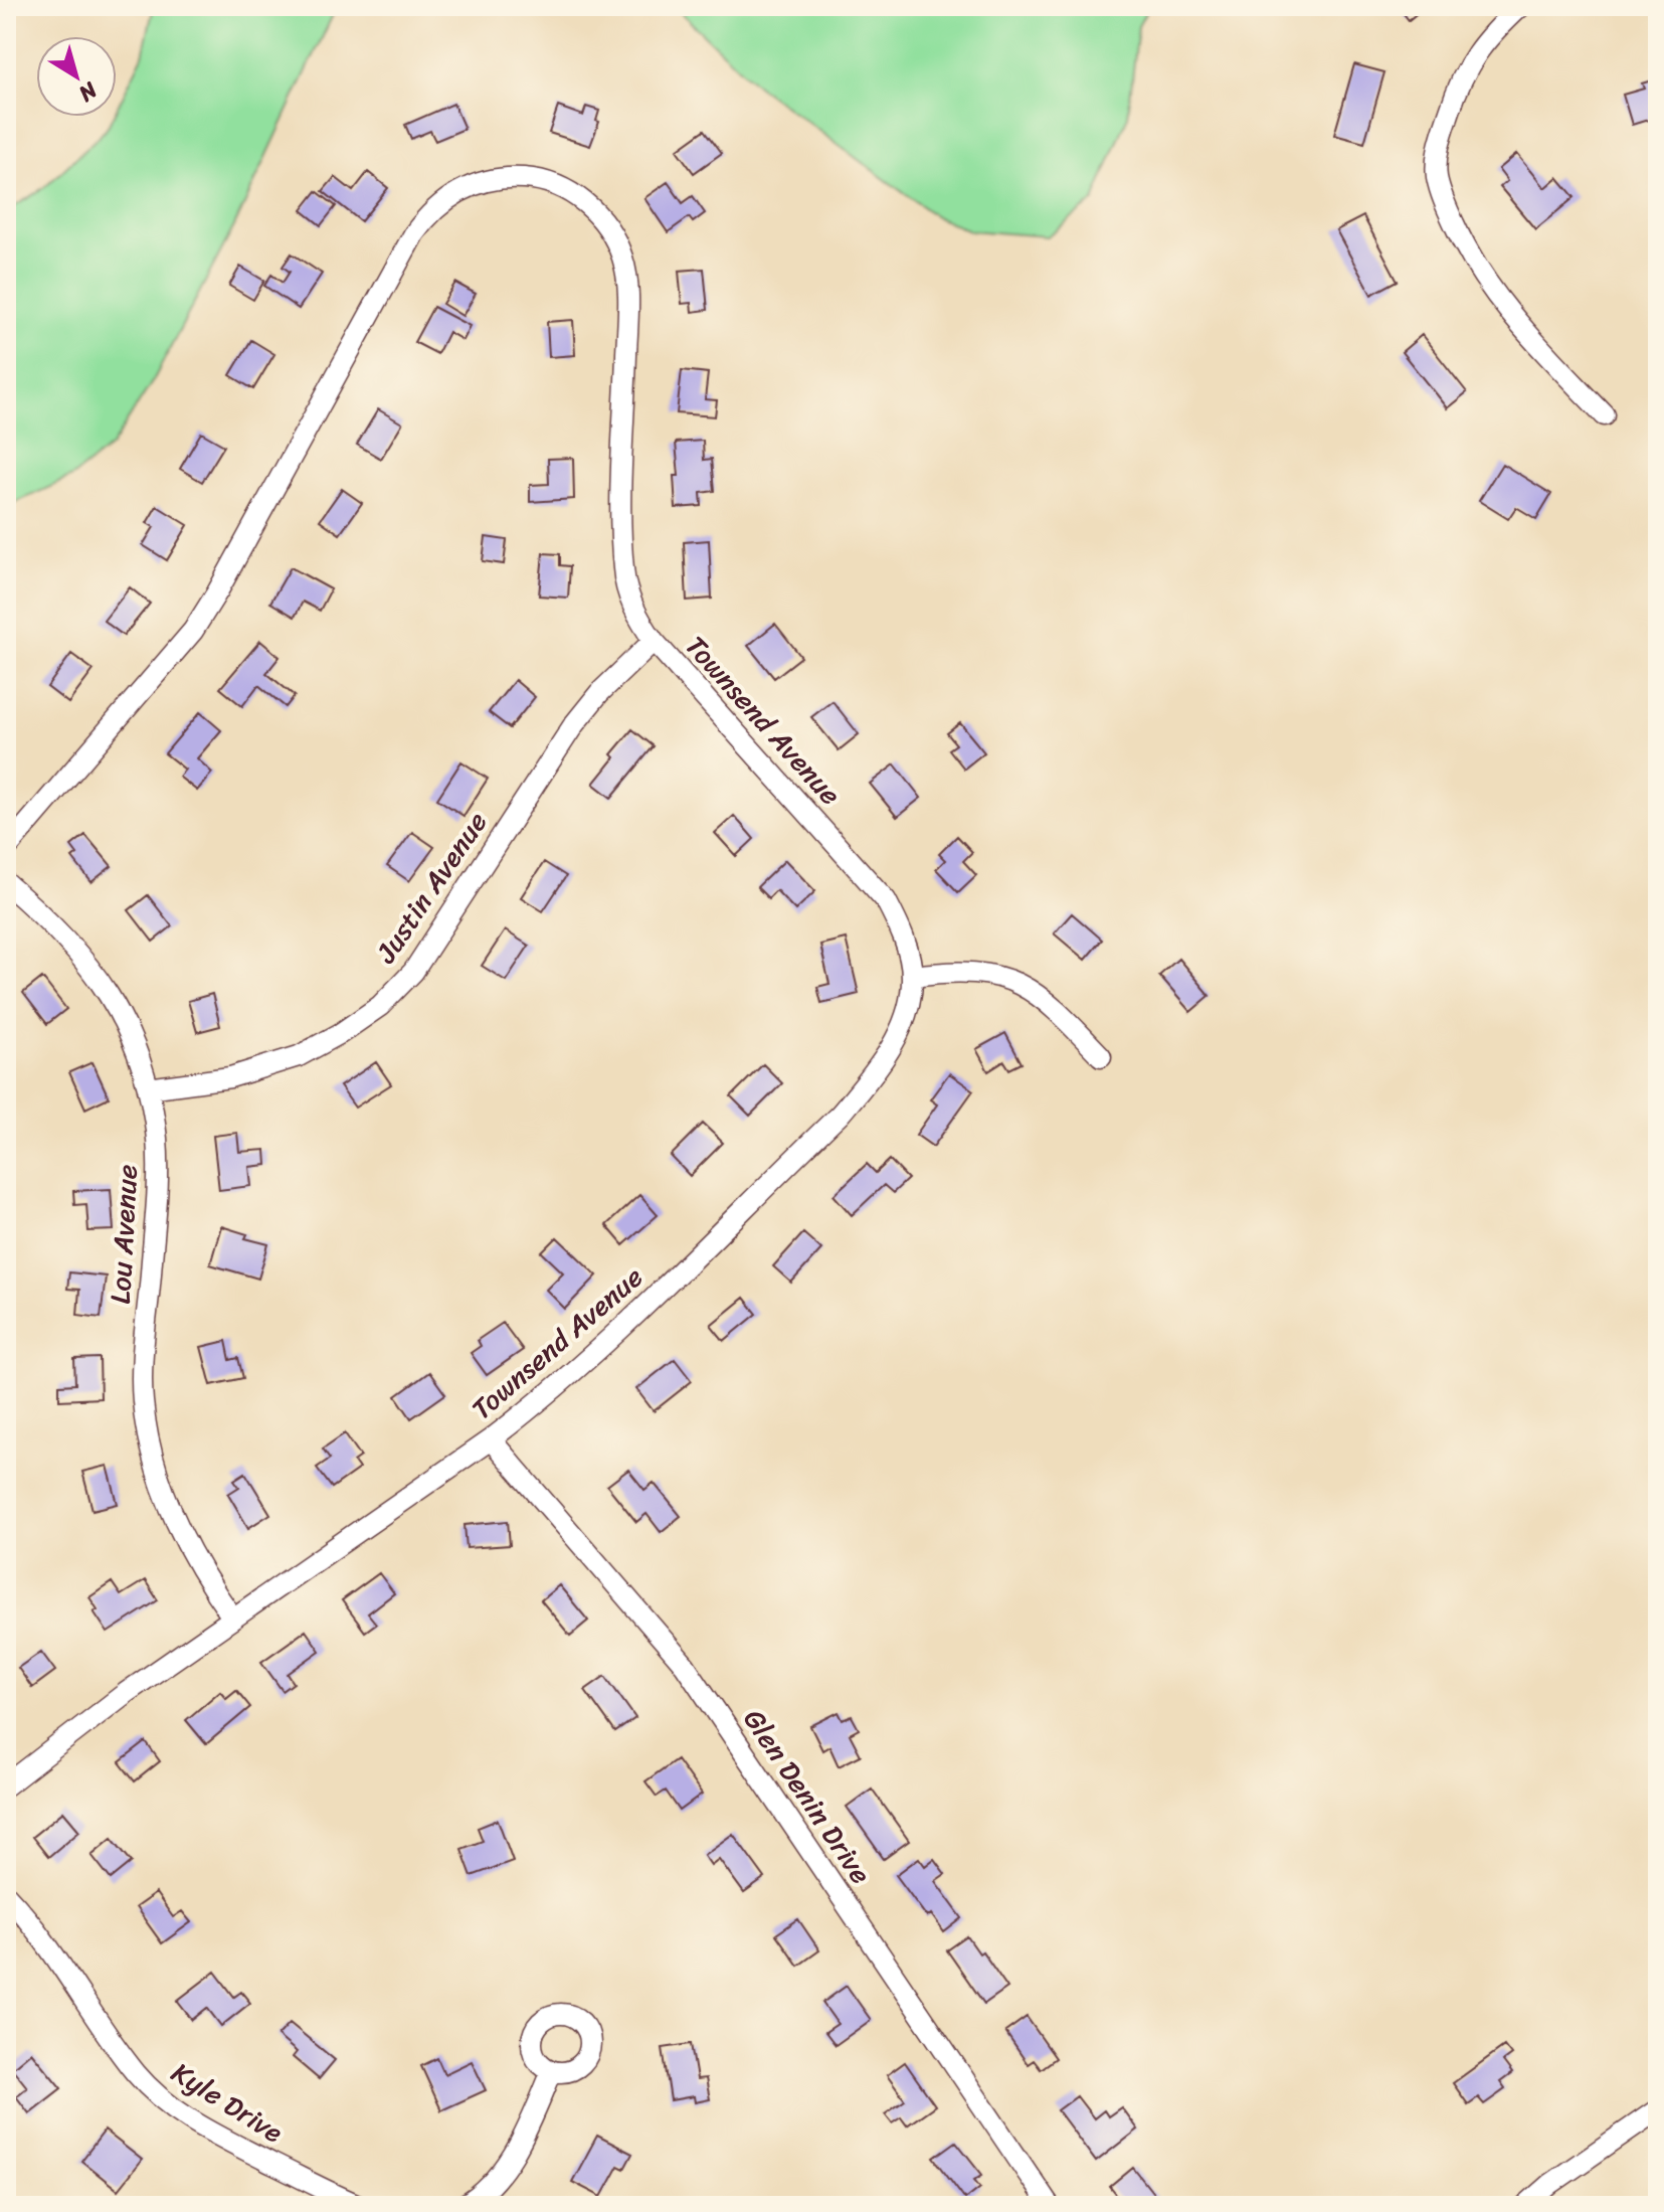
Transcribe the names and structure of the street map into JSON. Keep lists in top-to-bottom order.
{
  "streets": {
    "street": [
      "Townsend Avenue",
      "Justin Avenue",
      "Lou Avenue",
      "Glen Denin Drive",
      "Kyle Drive"
    ]
  },
  "crossings": [
    ["Townsend Avenue", "Justin Avenue"],
    ["Townsend Avenue", "Lou Avenue"],
    ["Townsend Avenue", "Glen Denin Drive"],
    ["Justin Avenue", "Lou Avenue"]
  ],
  "north": "bottom right"
}
